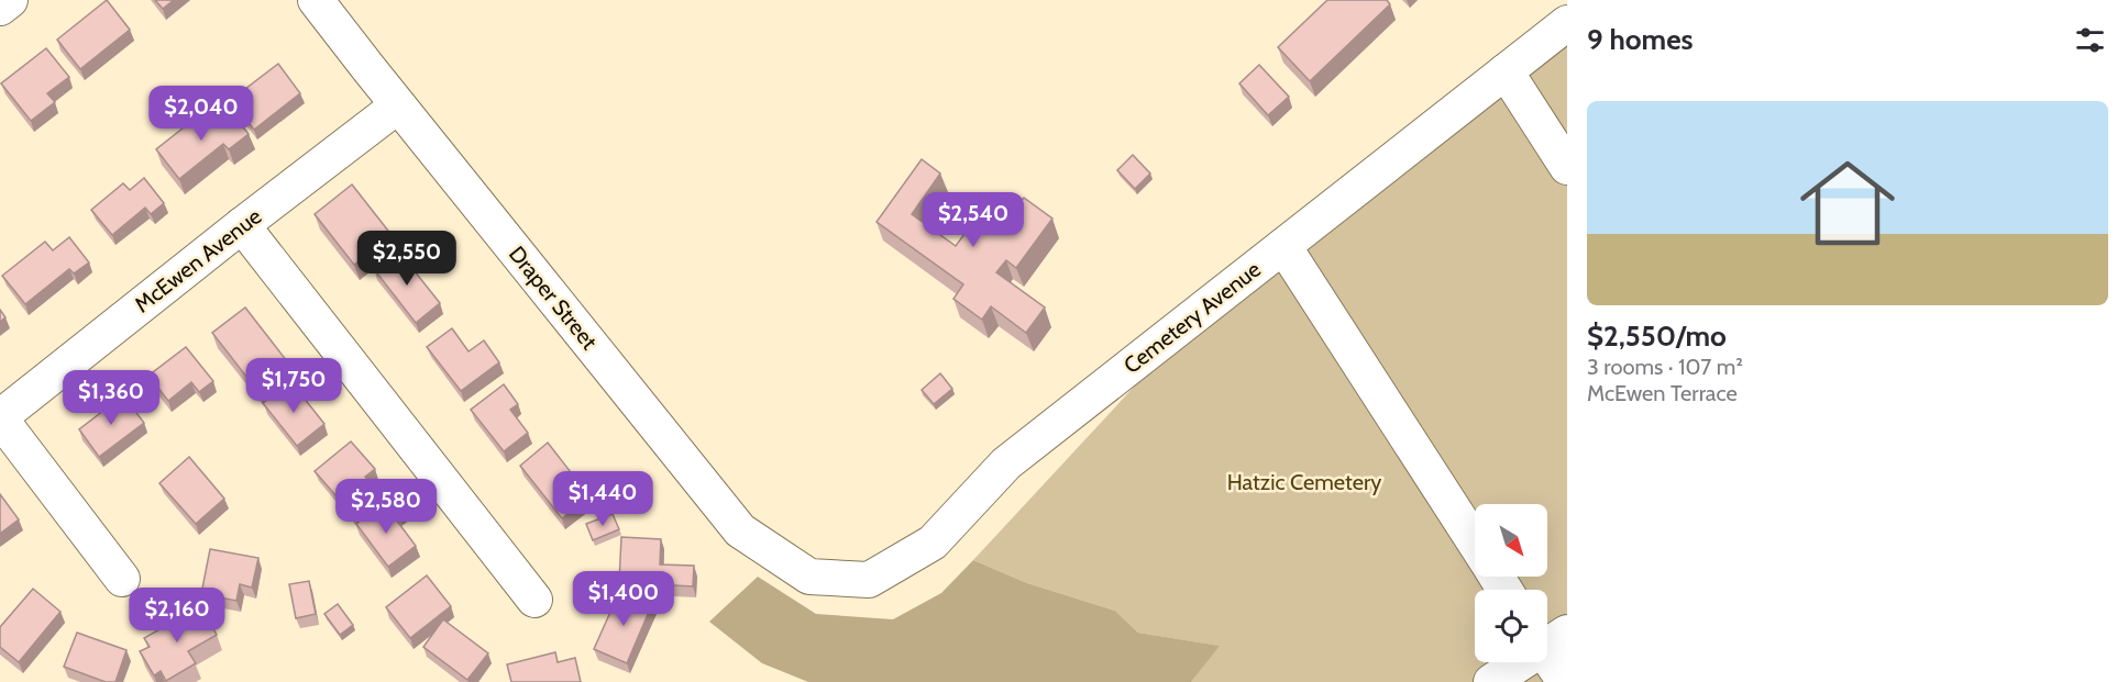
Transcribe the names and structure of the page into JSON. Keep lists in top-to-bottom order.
{
  "streets": {
    "street": ["McEwen Avenue", "Draper Street", "Cemetery Avenue"]
  },
  "crossings": [
    ["McEwen Avenue", "Draper Street"],
    ["Draper Street", "Cemetery Avenue"]
  ],
  "parks": ["Hatzic Cemetery"],
  "north": "bottom right",
  "page": {
    "heading": "9 homes",
    "list": [
      {
        "name": "$2,550/mo",
        "note": "3 rooms · 107 m² · McEwen Terrace"
      }
    ],
    "price": [
      "$2,040",
      "$2,540",
      "$2,550",
      "$1,750",
      "$1,360",
      "$1,440",
      "$2,580",
      "$1,400",
      "$2,160"
    ]
  }
}
